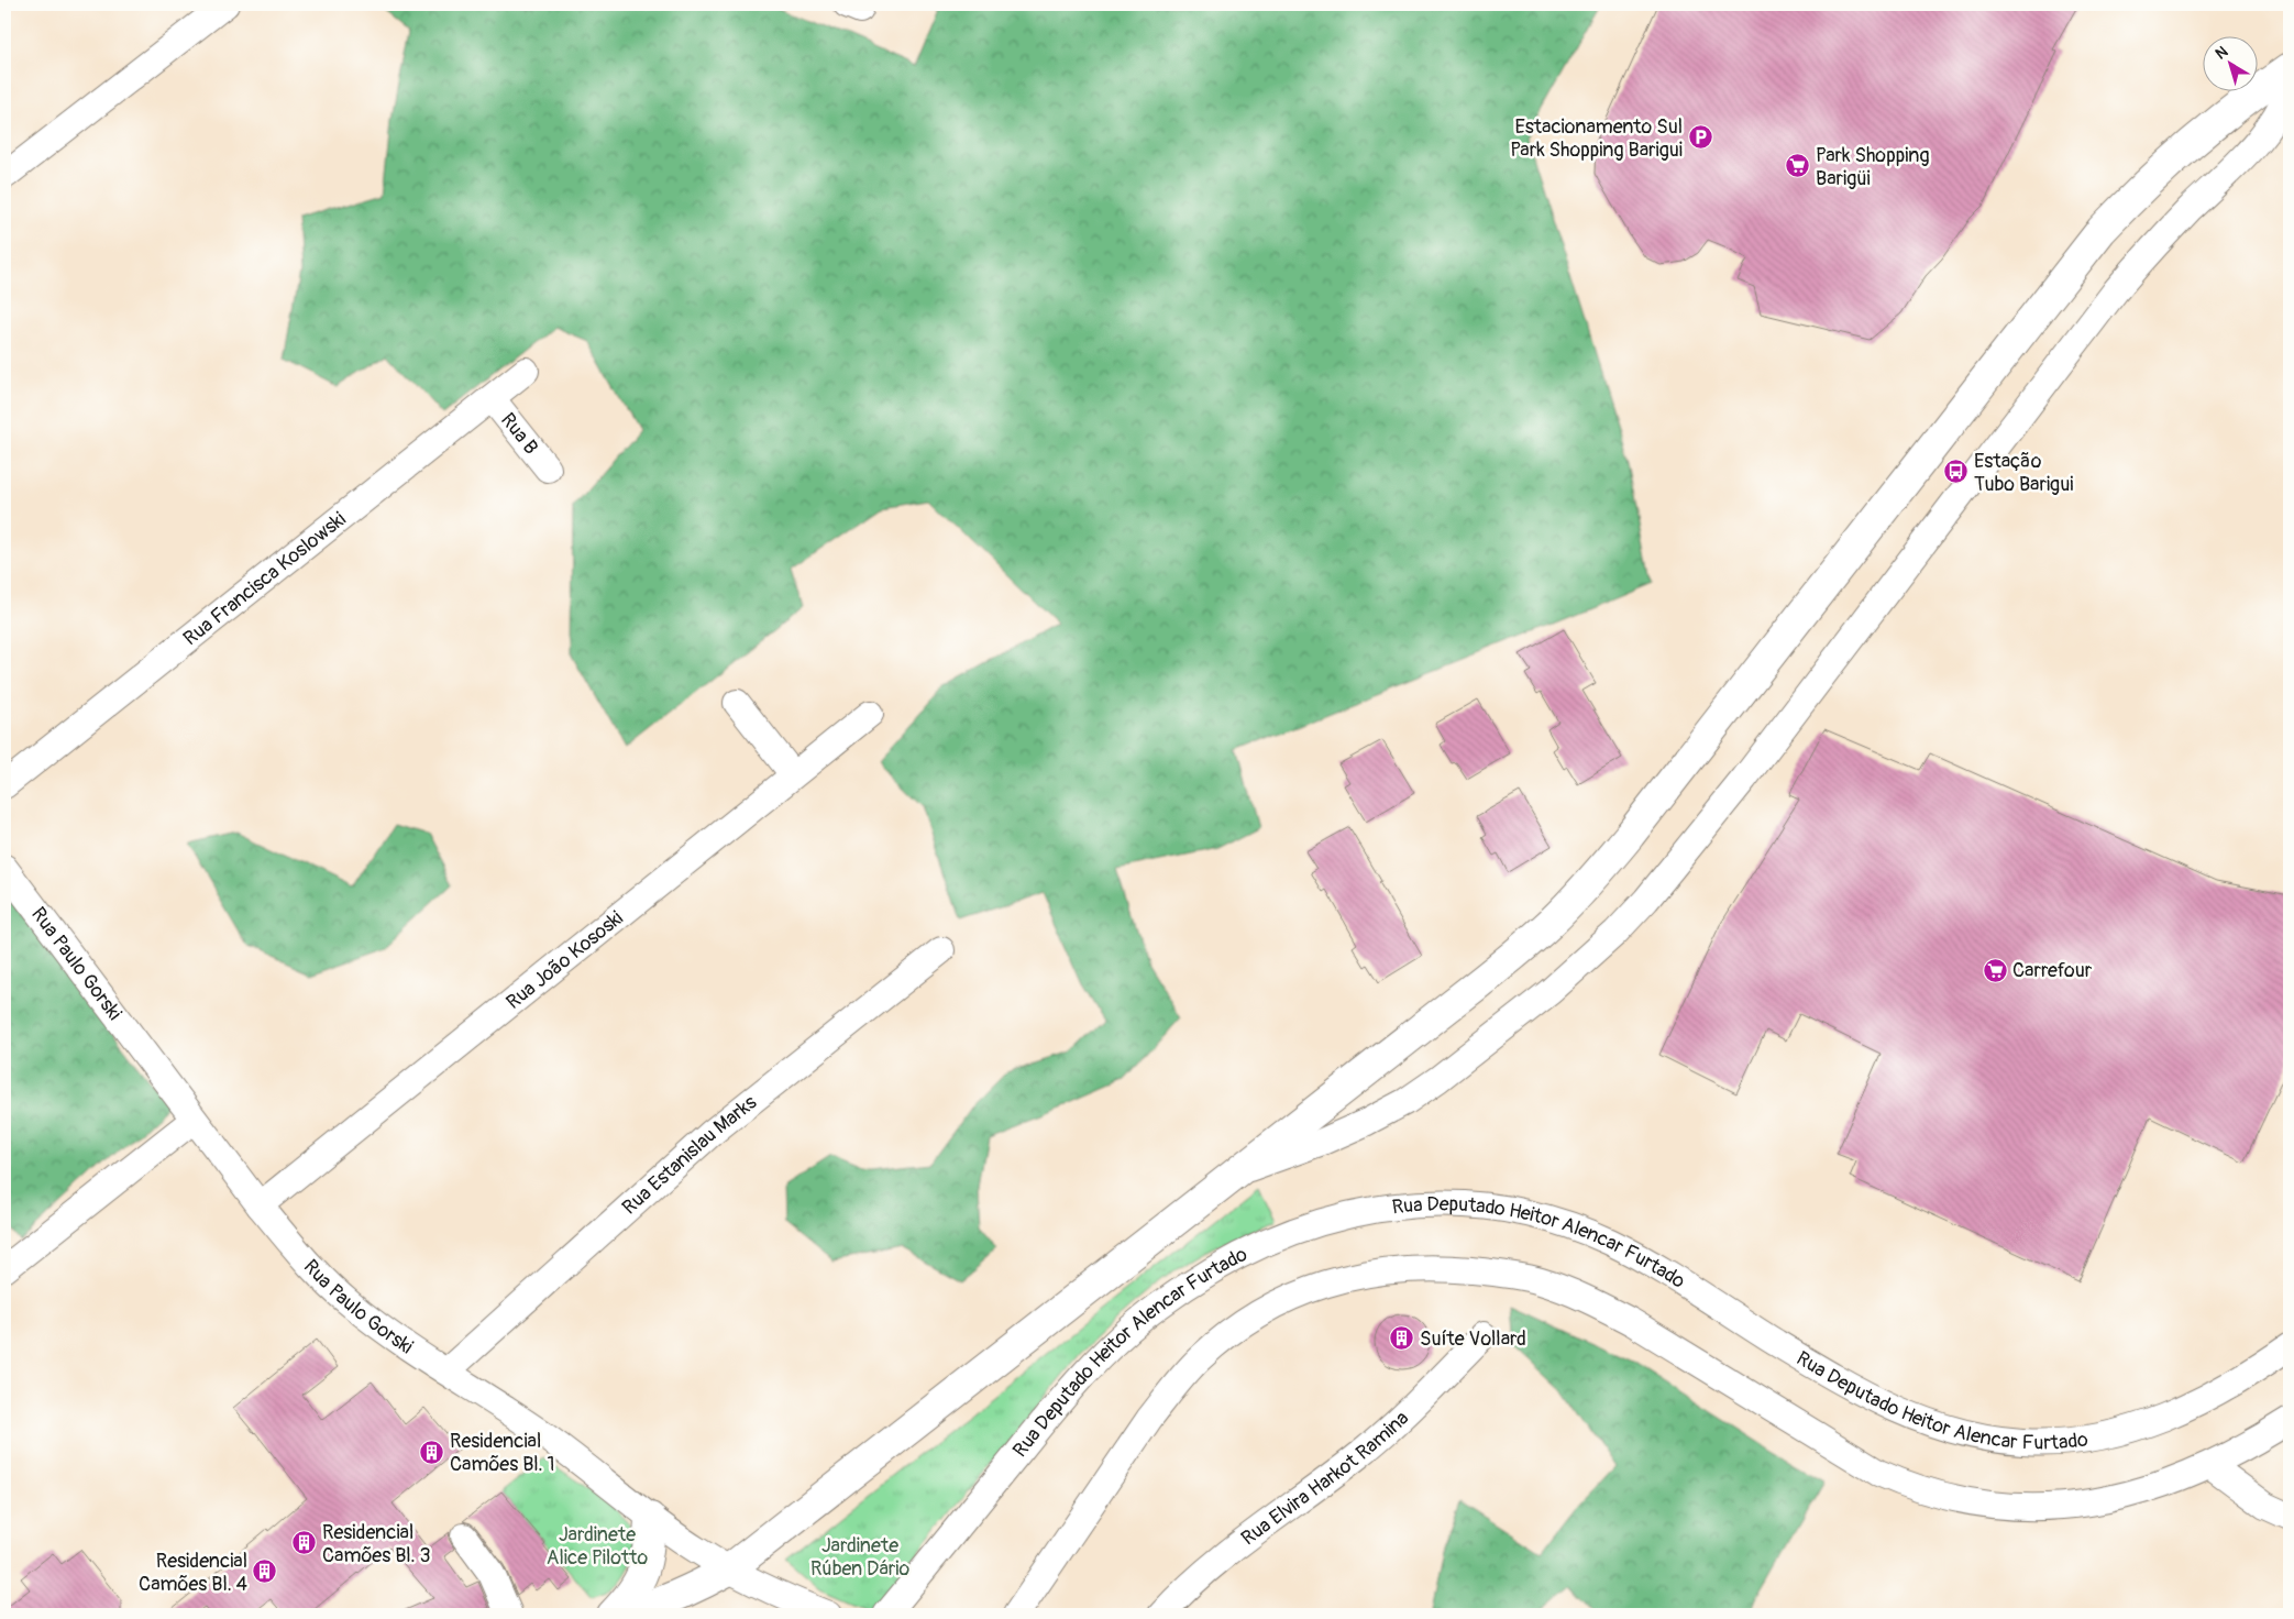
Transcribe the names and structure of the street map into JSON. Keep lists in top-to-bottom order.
{
  "streets": {
    "street": [
      "Rua B",
      "Rua Francisca Koslowski",
      "Rua João Kososki",
      "Rua Paulo Gorski",
      "Rua Estanislau Marks",
      "Rua Deputado Heitor Alencar Furtado",
      "Rua Elvira Harkot Ramina"
    ]
  },
  "crossings": [
    ["Rua B", "Rua Francisca Koslowski"],
    ["Rua João Kososki", "Rua Paulo Gorski"],
    ["Rua Paulo Gorski", "Rua Estanislau Marks"]
  ],
  "parks": ["Jardinete Alice Pilotto", "Jardinete Rúben Dário"],
  "places": {
    "parking": ["Estacionamento Sul Park Shopping Barigui"],
    "supermarket": ["Park Shopping Barigüi", "Carrefour"],
    "bus stop": ["Estação Tubo Barigui"],
    "building": [
      "Suíte Vollard",
      "Residencial Camões Bl. 1",
      "Residencial Camões Bl. 3",
      "Residencial Camões Bl. 4"
    ]
  },
  "north": "top left"
}
